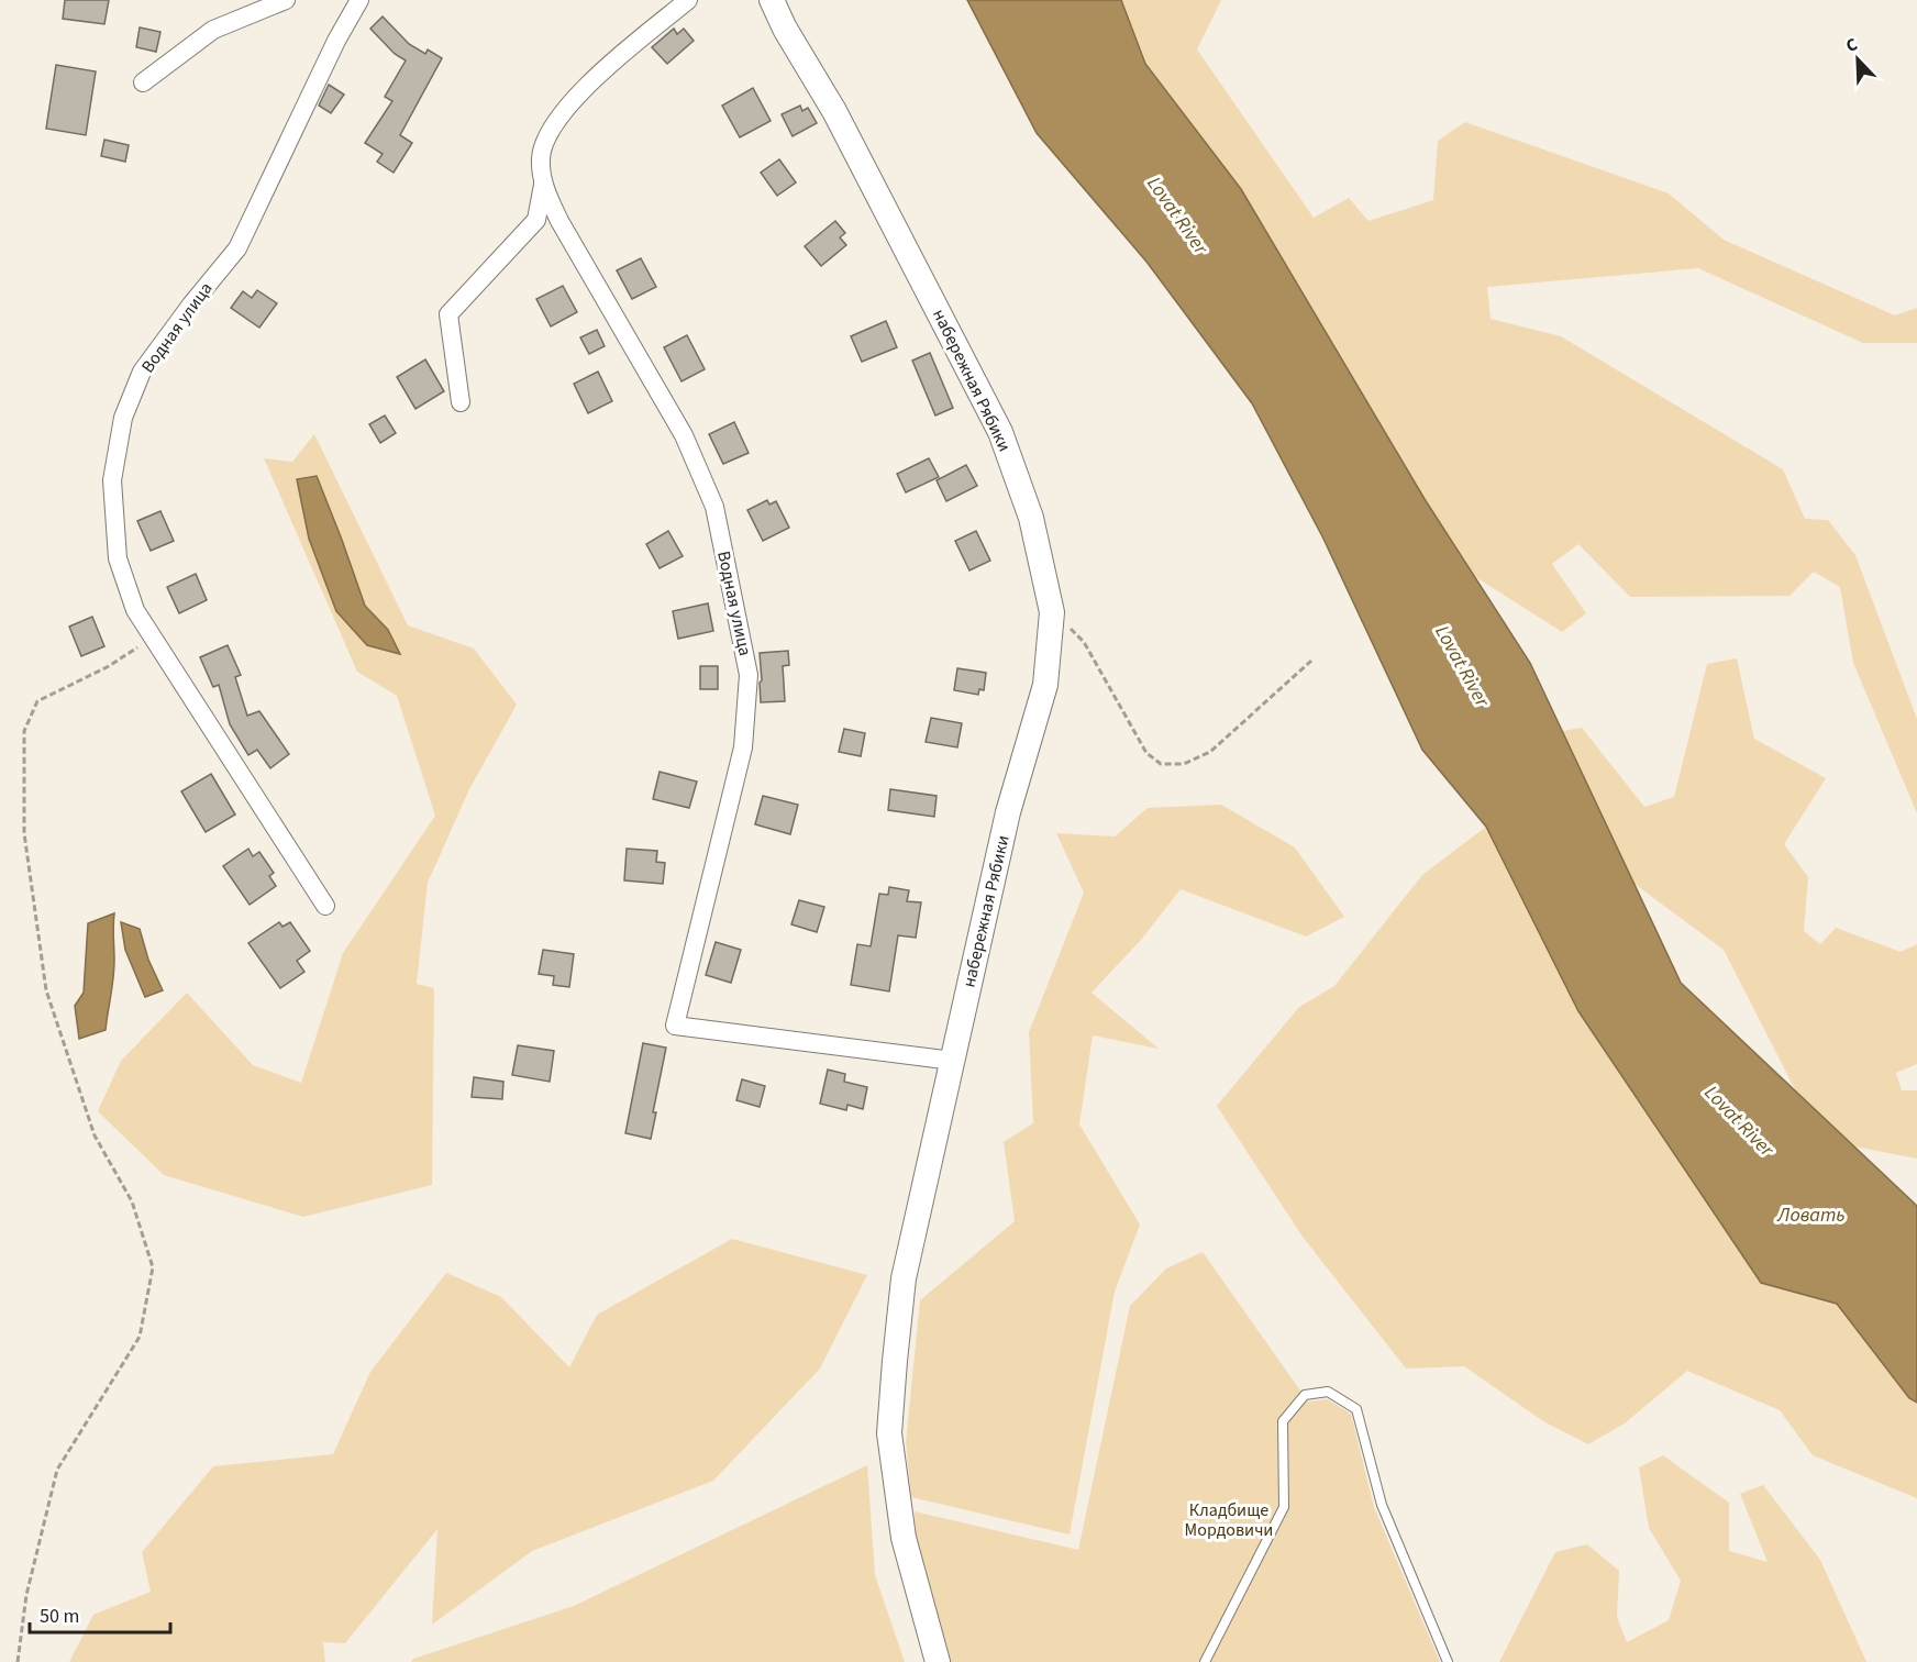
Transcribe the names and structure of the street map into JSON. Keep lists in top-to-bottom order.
{
  "streets": {
    "street": ["Водная улица", "набережная Рябики"]
  },
  "crossings": [
    ["Водная улица", "набережная Рябики"]
  ],
  "water": ["Lovat River", "Ловать"],
  "parks": ["Кладбище Мордовичи"],
  "scale_bar": "50 m",
  "north": "top left"
}
